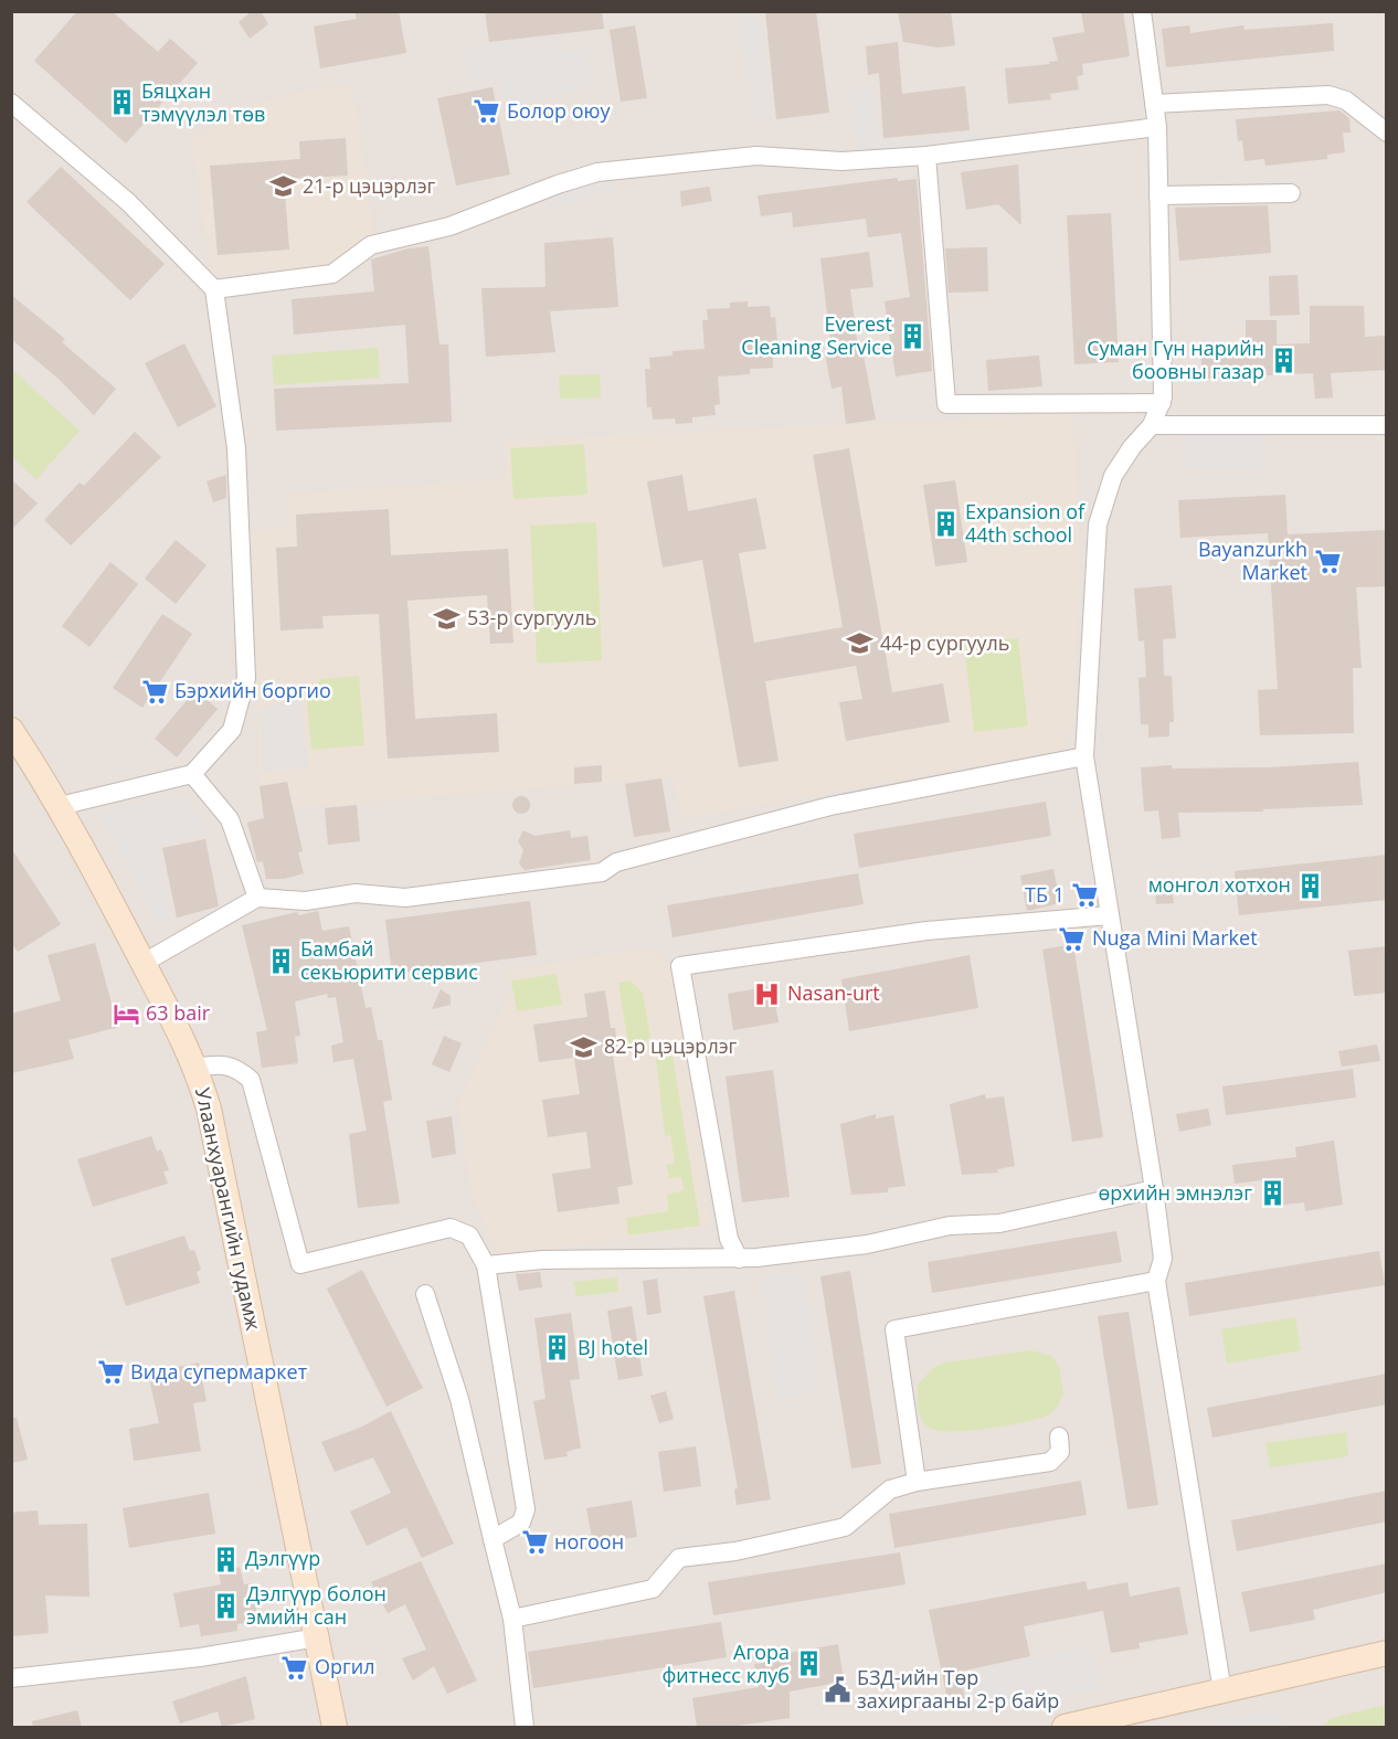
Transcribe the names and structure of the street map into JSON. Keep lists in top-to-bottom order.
{
  "streets": {
    "main road": ["Улаанхуарангийн гудамж"]
  },
  "places": {
    "building": [
      "Бяцхан тэмүүлэл төв",
      "Everest Cleaning Service",
      "Суман Гүн нарийн боовны газар",
      "Expansion of 44th school",
      "монгол хотхон",
      "Бамбай секьюрити сервис",
      "өрхийн эмнэлэг",
      "BJ hotel",
      "Дэлгүүр",
      "Дэлгүүр болон эмийн сан",
      "Агора фитнесс клуб"
    ],
    "supermarket": [
      "Болор оюу",
      "Bayanzurkh Market",
      "Бэрхийн боргио",
      "ТБ 1",
      "Nuga Mini Market",
      "Вида супермаркет",
      "ногоон",
      "Оргил"
    ],
    "school or university": [
      "21-р цэцэрлэг",
      "53-р сургууль",
      "44-р сургууль",
      "82-р цэцэрлэг"
    ],
    "hospital": ["Nasan-urt"],
    "hotel": ["63 bair"],
    "public building": ["БЗД-ийн Төр захиргааны 2-р байр"]
  }
}
